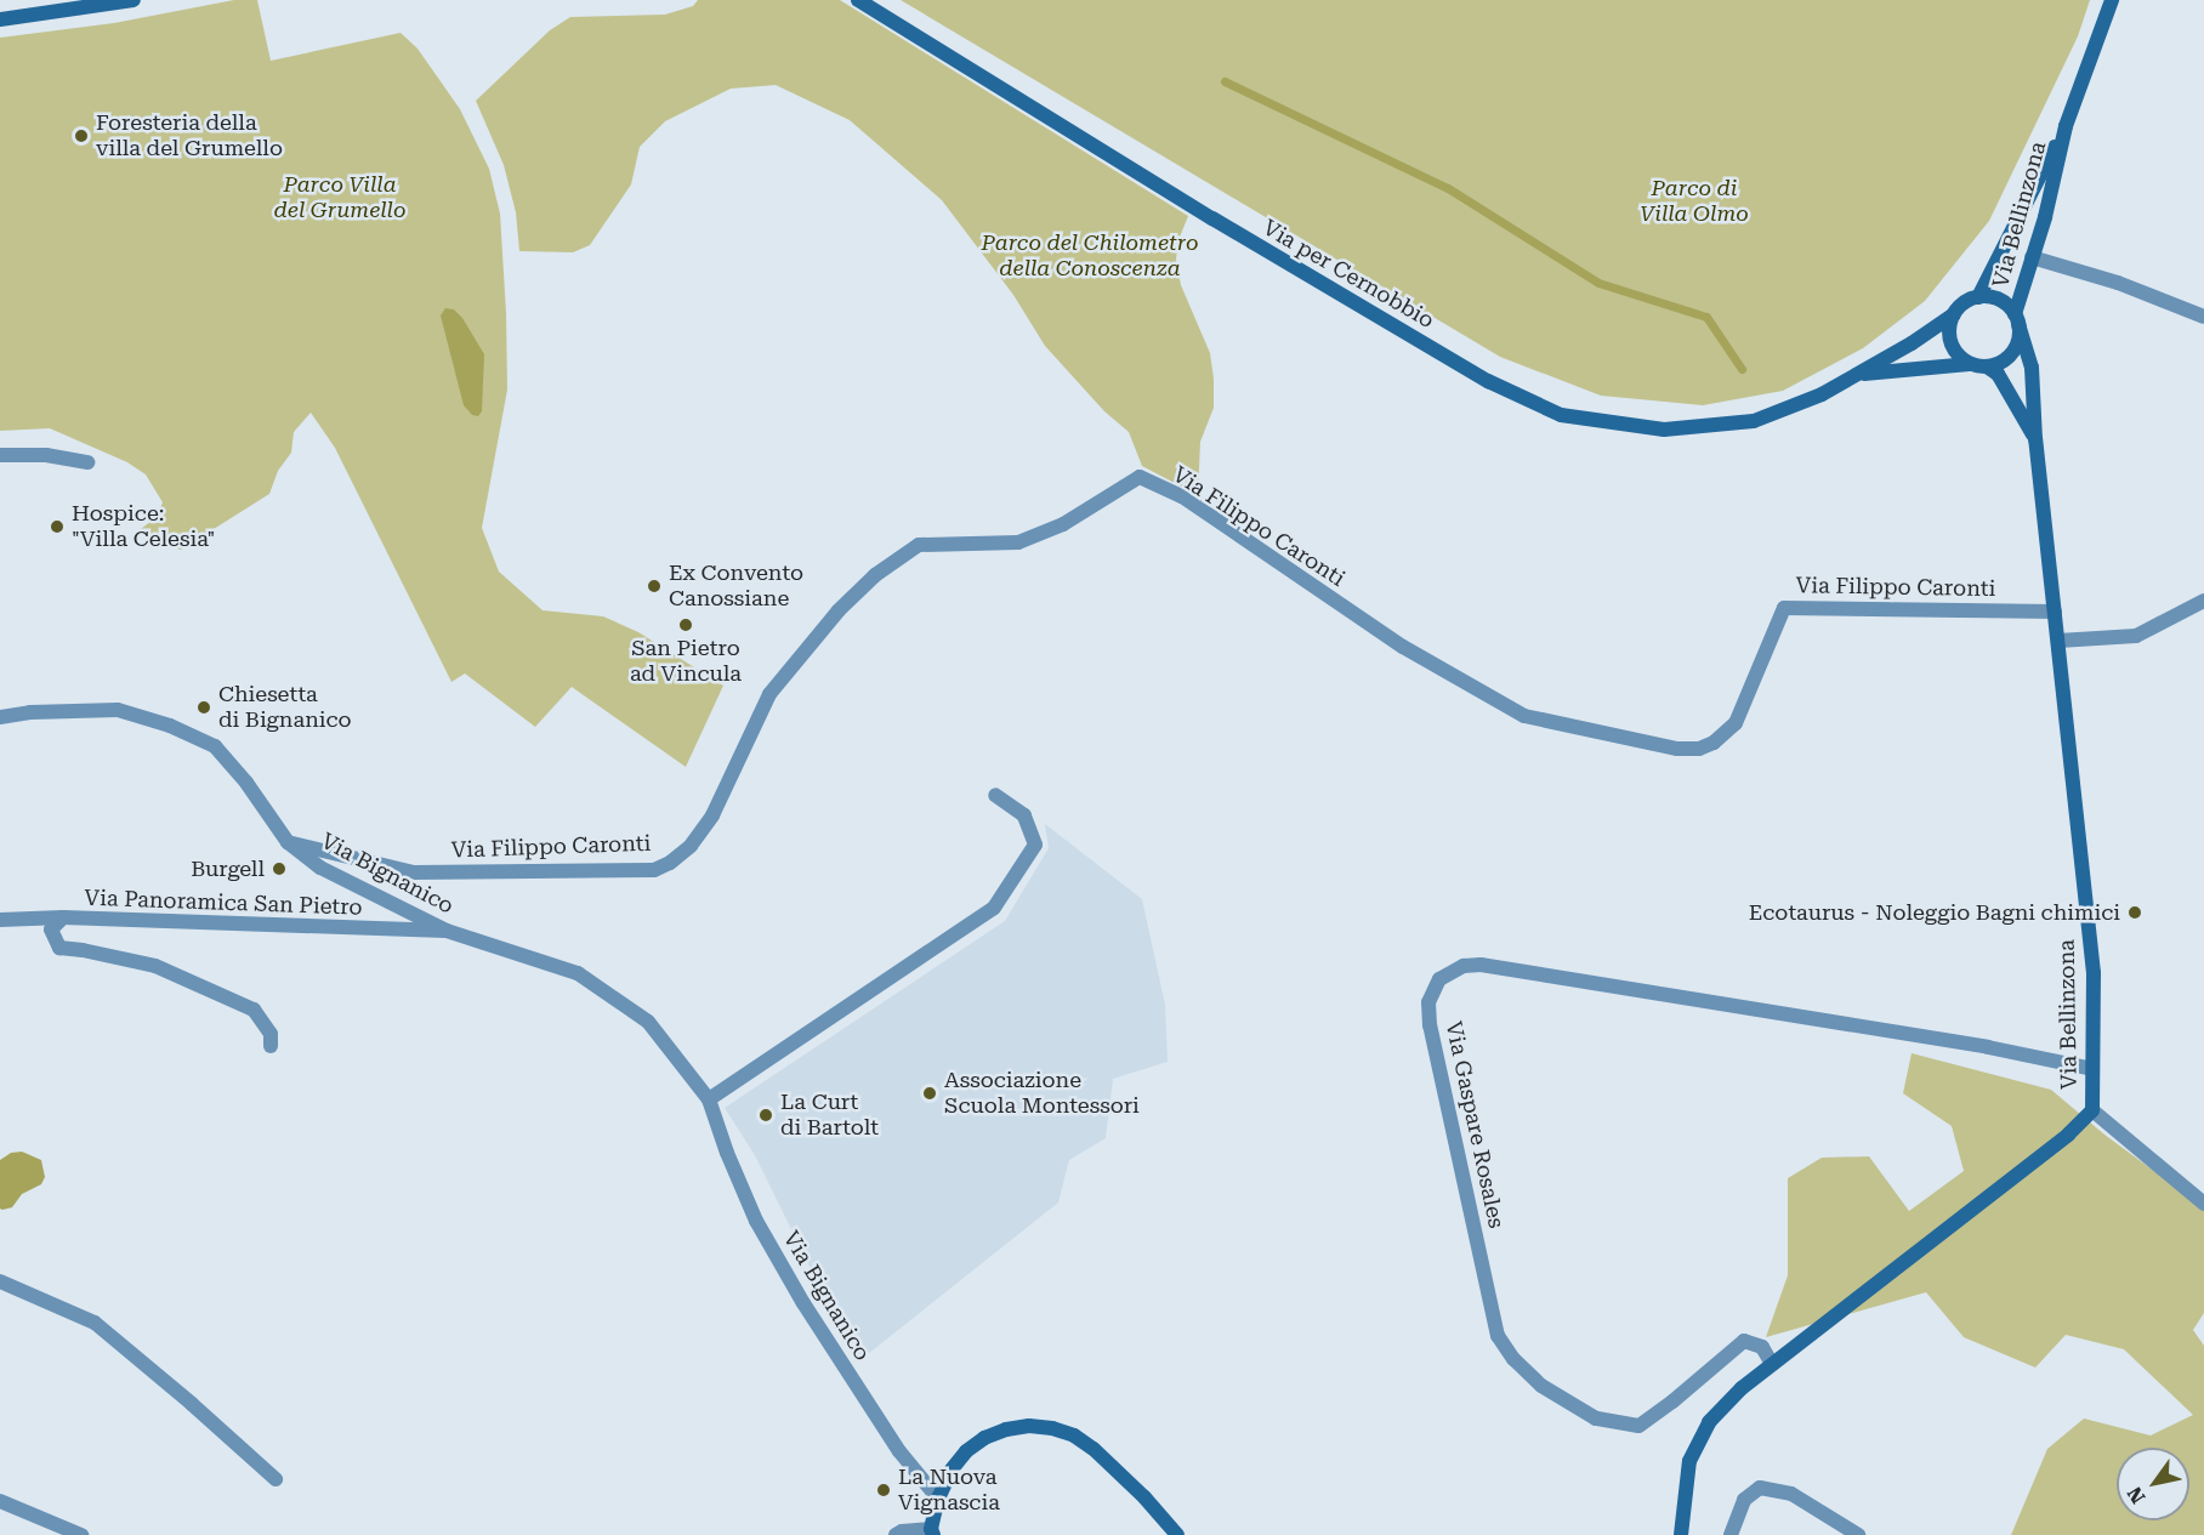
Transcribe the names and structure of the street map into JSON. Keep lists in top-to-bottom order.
{
  "streets": {
    "main road": ["Via Bellinzona", "Via per Cernobbio"],
    "street": [
      "Via Filippo Caronti",
      "Via Bignanico",
      "Via Panoramica San Pietro",
      "Via Gaspare Rosales"
    ]
  },
  "crossings": [
    ["Via Bellinzona", "Via per Cernobbio"],
    ["Via Bellinzona", "Via Filippo Caronti"],
    ["Via Bellinzona", "Via Gaspare Rosales"],
    ["Via Filippo Caronti", "Via Bignanico"],
    ["Via Bignanico", "Via Panoramica San Pietro"]
  ],
  "parks": ["Parco Villa del Grumello", "Parco di Villa Olmo", "Parco del Chilometro della Conoscenza"],
  "places": [
    "Foresteria della villa del Grumello",
    "Hospice: \"Villa Celesia\"",
    "Ex Convento Canossiane",
    "San Pietro ad Vincula",
    "Chiesetta di Bignanico",
    "Burgell",
    "Ecotaurus - Noleggio Bagni chimici",
    "Associazione Scuola Montessori",
    "La Curt di Bartolt",
    "La Nuova Vignascia"
  ],
  "north": "bottom left"
}
